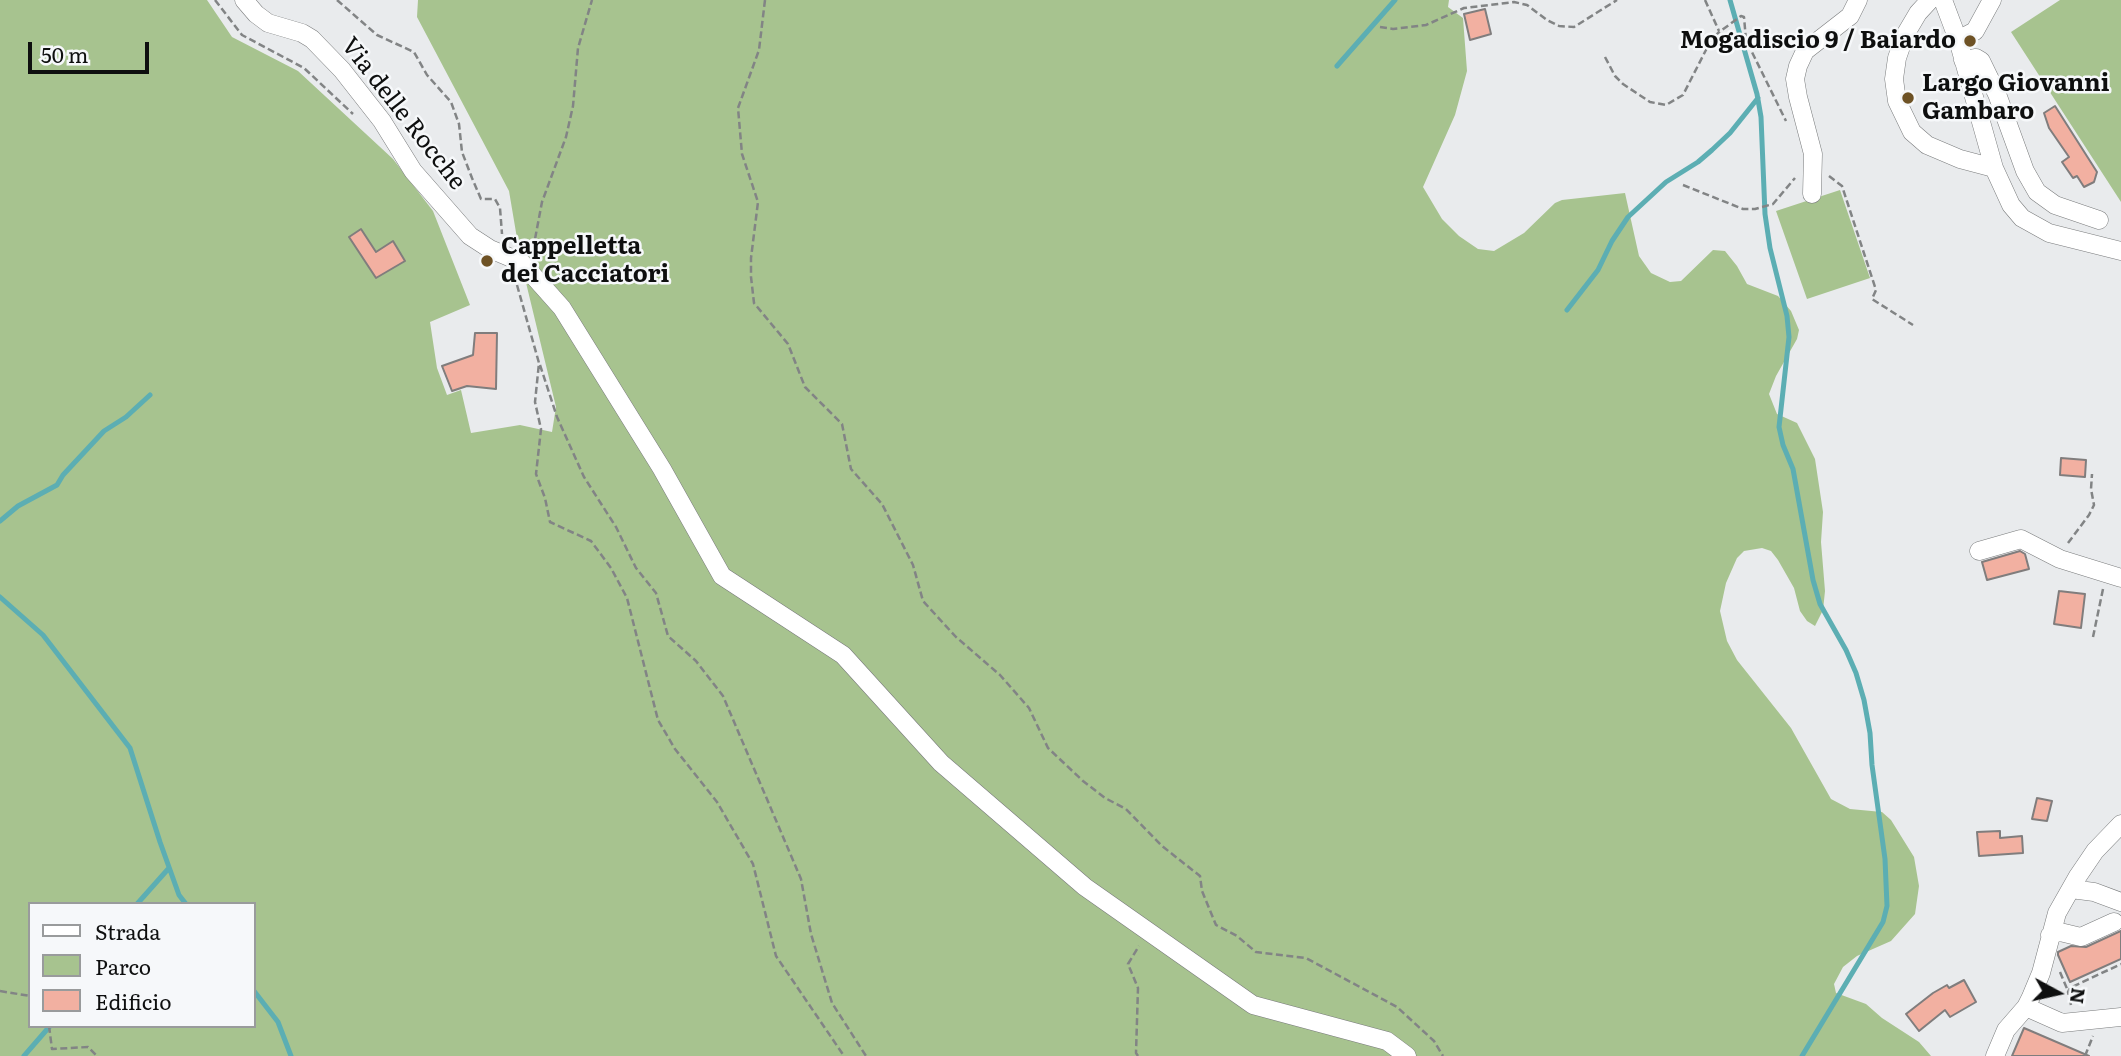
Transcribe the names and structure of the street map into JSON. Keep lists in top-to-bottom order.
{
  "streets": {
    "street": ["Via delle Rocche"]
  },
  "places": ["Mogadiscio 9 / Baiardo", "Largo Giovanni Gambaro", "Cappelletta dei Cacciatori"],
  "legend": ["Strada", "Parco", "Edificio"],
  "scale_bar": "50 m",
  "north": "right"
}
